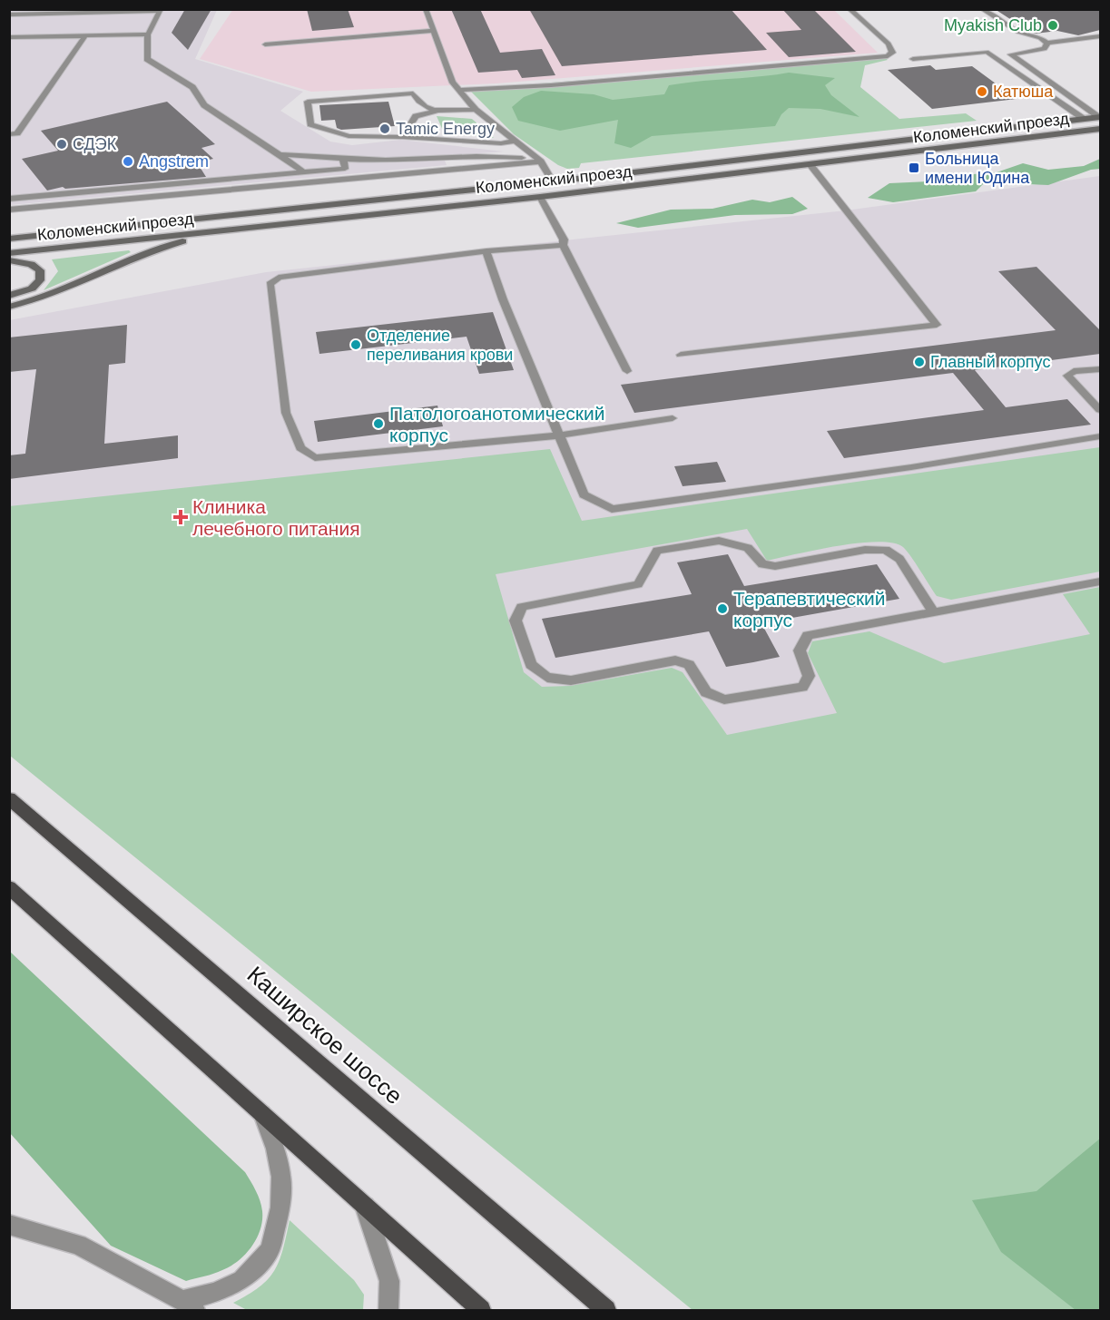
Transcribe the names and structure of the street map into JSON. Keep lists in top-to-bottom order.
{
  "streets": {
    "main road": ["Коломенский проезд", "Каширское шоссе"]
  },
  "places": {
    "other": [
      "Myakish Club",
      "Катюша",
      "Tamic Energy",
      "СДЭК",
      "Angstrem",
      "Отделение переливания крови",
      "Главный корпус",
      "Патологоанотомический корпус",
      "Терапевтический корпус"
    ],
    "transit": ["Больница имени Юдина"],
    "health": ["Клиника лечебного питания"]
  }
}
